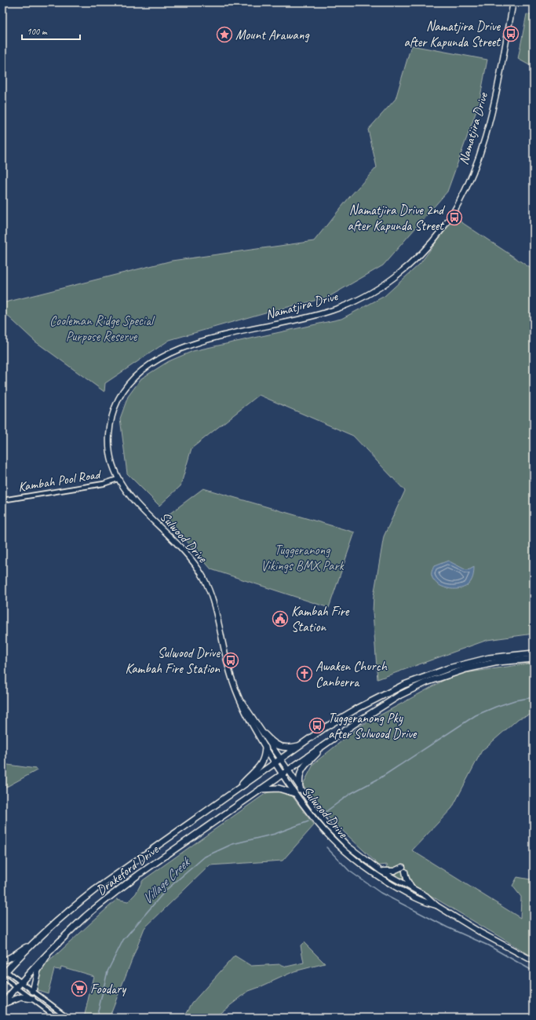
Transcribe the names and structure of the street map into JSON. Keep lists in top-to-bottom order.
{
  "streets": {
    "highway": ["Drakeford Drive"],
    "main road": ["Namatjira Drive", "Sulwood Drive"],
    "street": ["Kambah Pool Road"]
  },
  "crossings": [
    ["Namatjira Drive", "Kambah Pool Road"],
    ["Namatjira Drive", "Sulwood Drive"],
    ["Kambah Pool Road", "Sulwood Drive"],
    ["Sulwood Drive", "Drakeford Drive"]
  ],
  "water": ["Village Creek"],
  "parks": ["Cooleman Ridge Special Purpose Reserve", "Tuggeranong Vikings BMX Park"],
  "places": {
    "bus stop": [
      "Namatjira Drive after Kapunda Street",
      "Namatjira Drive 2nd after Kapunda Street",
      "Sulwood Drive Kambah Fire Station",
      "Tuggeranong Pky after Sulwood Drive"
    ],
    "place": ["Mount Arawang"],
    "public building": ["Kambah Fire Station"],
    "church": ["Awaken Church Canberra"],
    "supermarket": ["Foodary"]
  },
  "scale_bar": "100 m"
}
